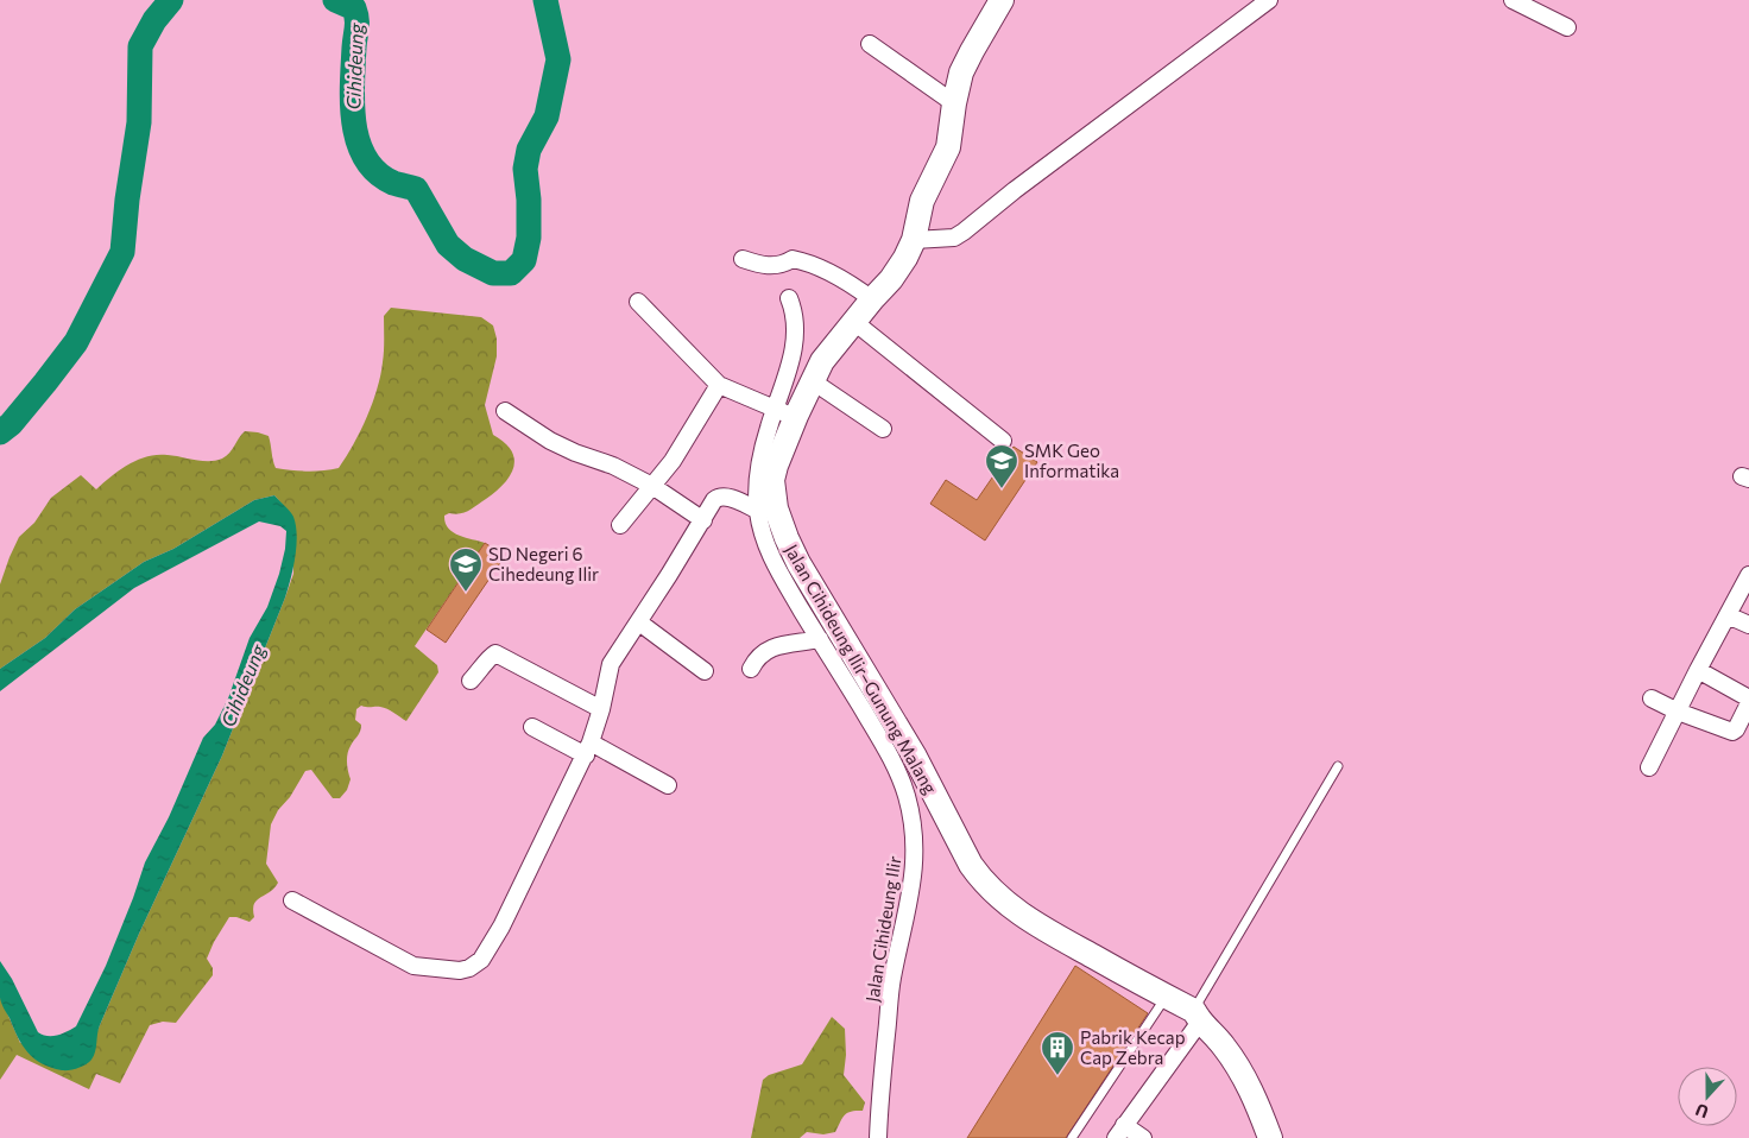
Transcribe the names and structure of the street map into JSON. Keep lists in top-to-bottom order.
{
  "streets": {
    "main road": ["Jalan Cihideung Ilir–Gunung Malang"],
    "street": ["Jalan Cihideung Ilir"]
  },
  "crossings": [
    ["Jalan Cihideung Ilir–Gunung Malang", "Jalan Cihideung Ilir"]
  ],
  "water": ["Cihideung"],
  "places": {
    "school or university": ["SMK Geo Informatika", "SD Negeri 6 Cihedeung Ilir"],
    "building": ["Pabrik Kecap Cap Zebra"]
  },
  "north": "bottom"
}
